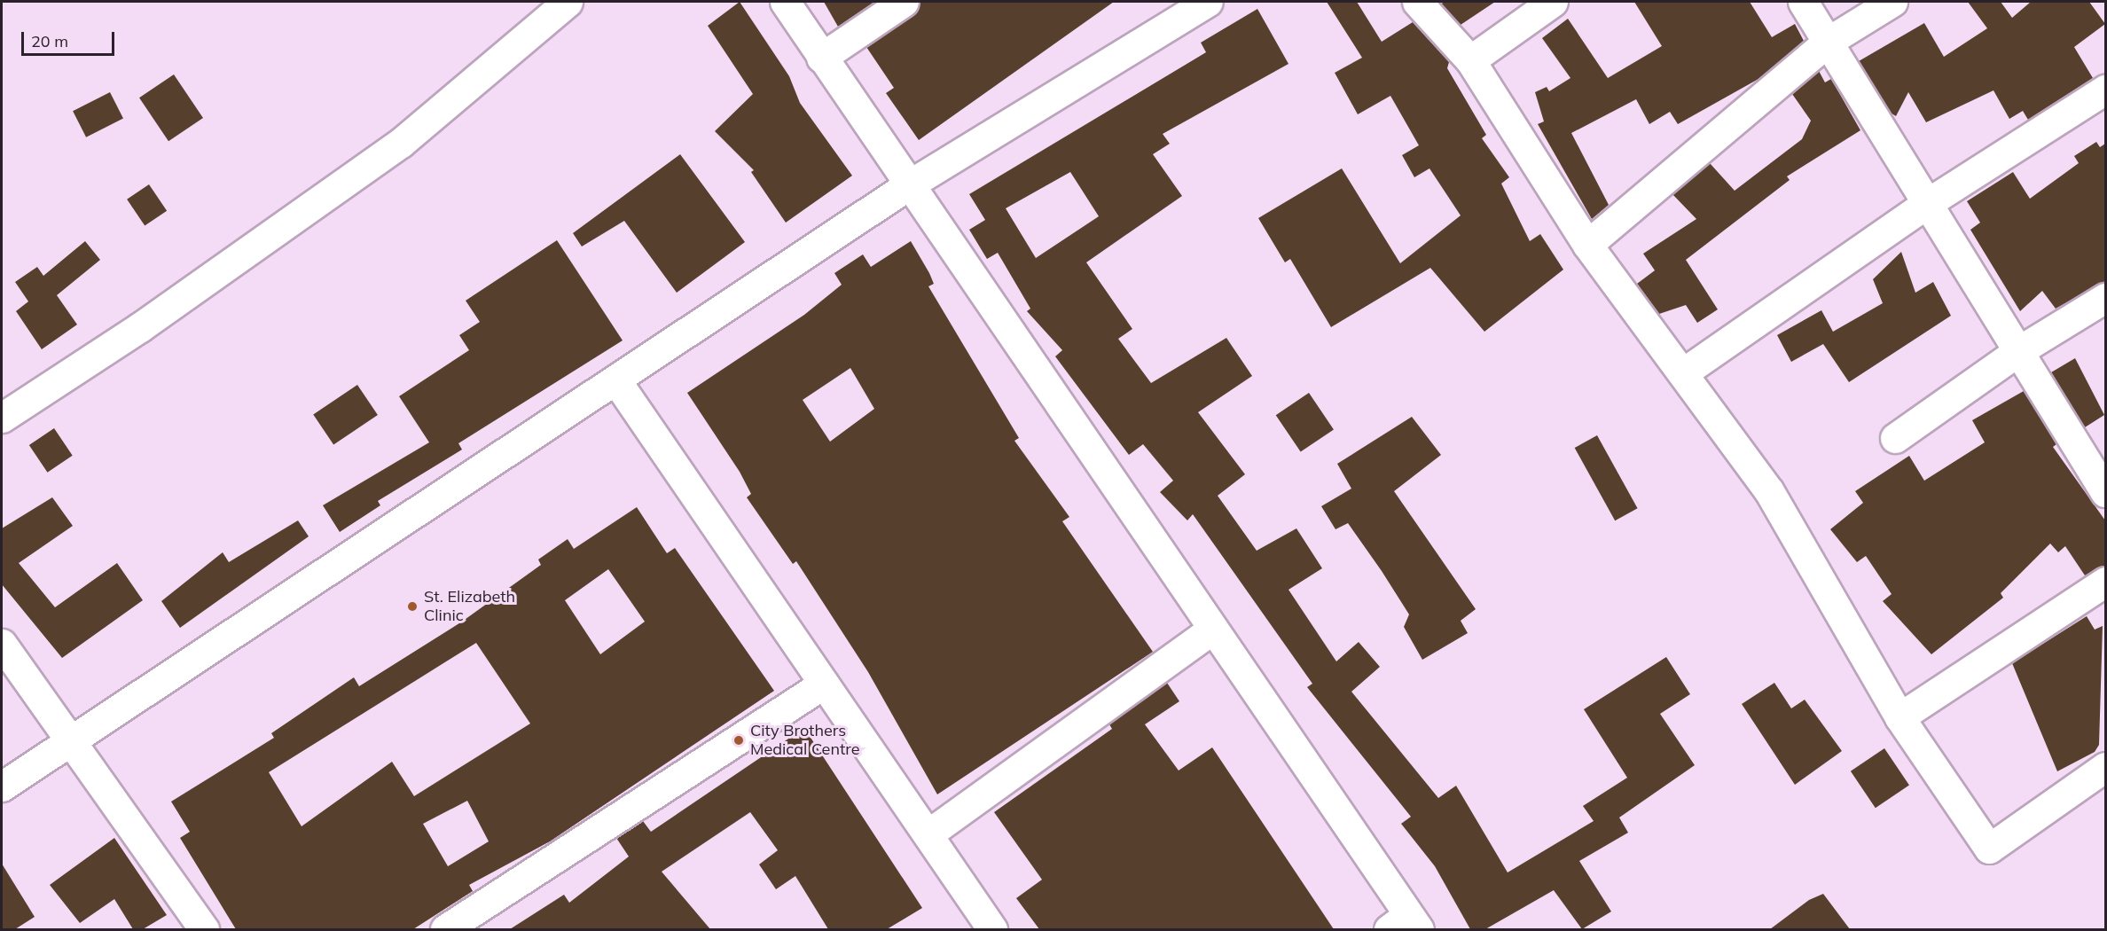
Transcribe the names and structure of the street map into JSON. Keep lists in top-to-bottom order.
{
  "places": ["St. Elizabeth Clinic", "City Brothers Medical Centre"],
  "scale_bar": "20 m"
}
